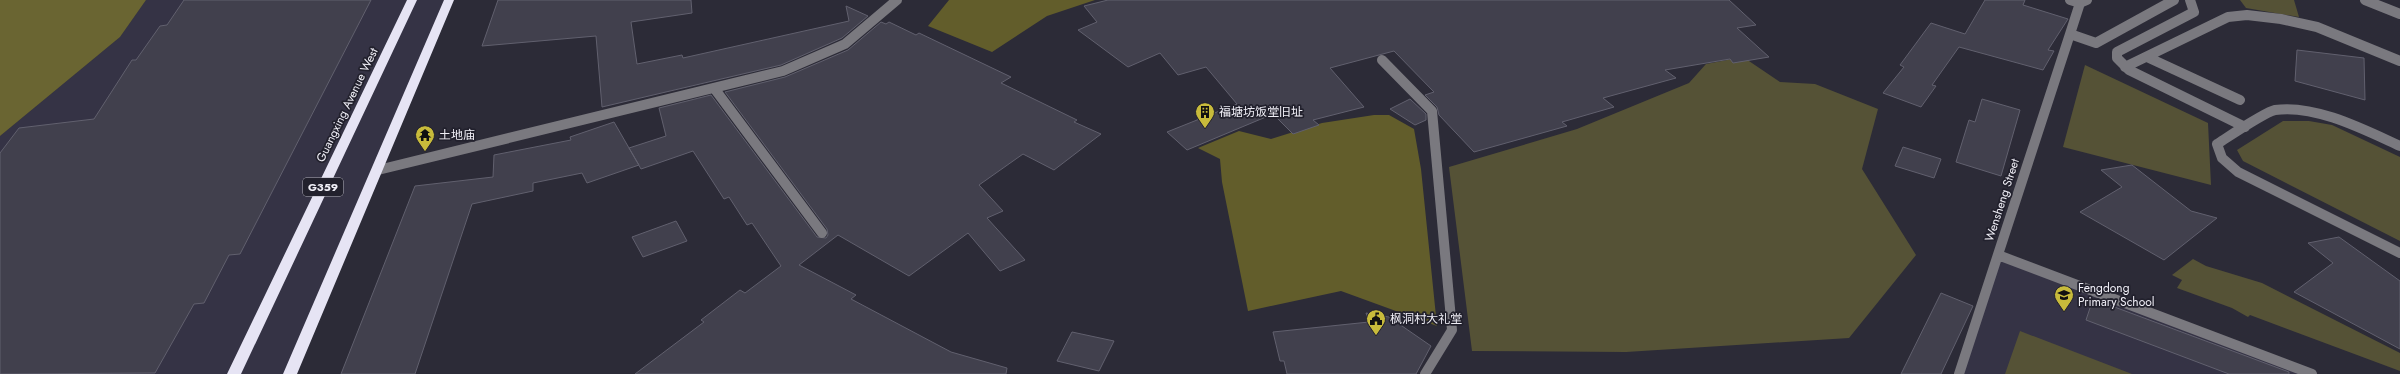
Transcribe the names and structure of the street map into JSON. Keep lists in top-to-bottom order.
{
  "streets": {
    "highway": ["Guangxing Avenue West", "G359"],
    "street": ["Wensheng Street"]
  },
  "places": {
    "building": ["福塘坊饭堂旧址"],
    "temple": ["土地庙"],
    "school or university": ["Fengdong Primary School"],
    "public building": ["枫洞村大礼堂"]
  }
}
